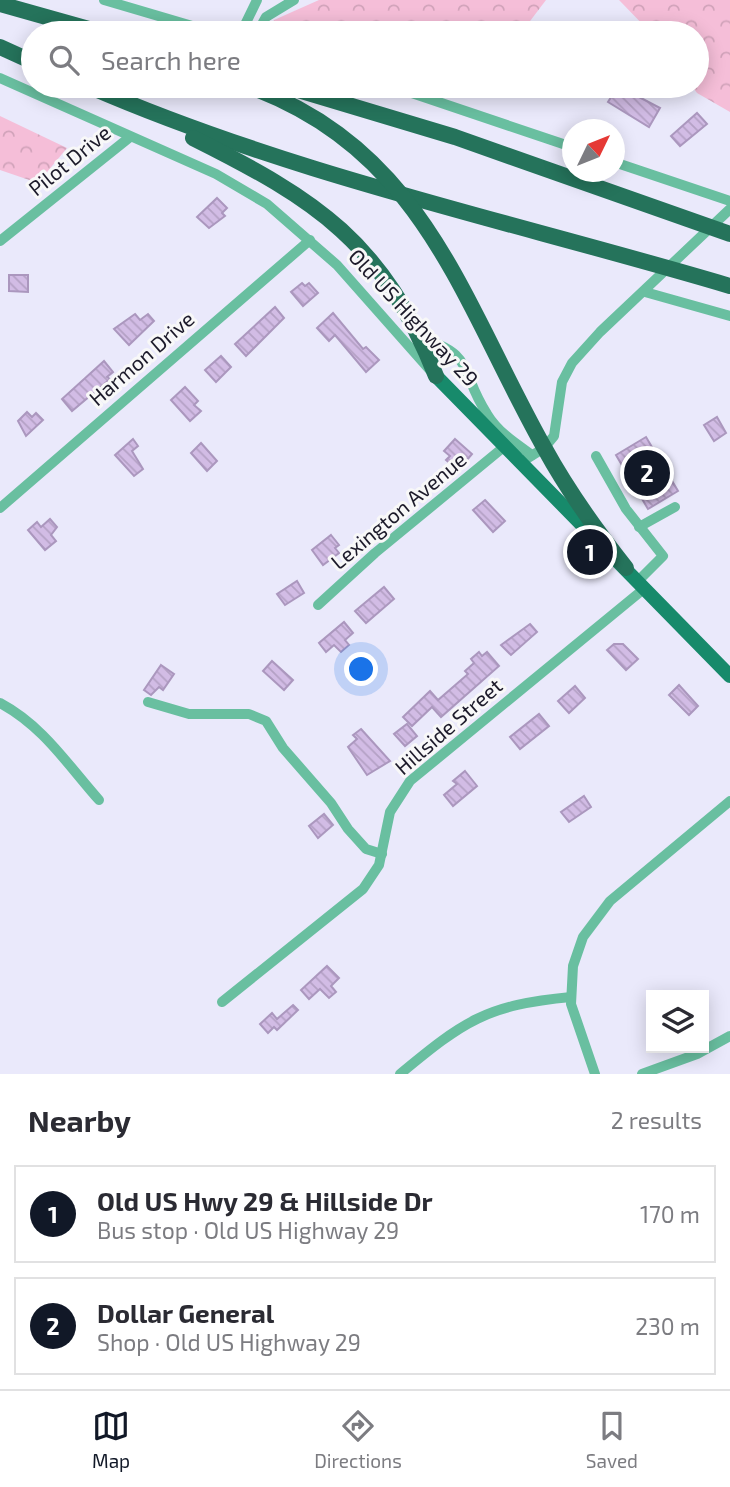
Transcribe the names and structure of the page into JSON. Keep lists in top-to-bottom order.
{
  "streets": {
    "main road": ["Old US Highway 29"],
    "street": [
      "Pilot Drive",
      "Harmon Drive",
      "Lexington Avenue",
      "Hillside Street"
    ]
  },
  "crossings": [
    ["Pilot Drive", "Old US Highway 29"],
    ["Old US Highway 29", "Harmon Drive"],
    ["Old US Highway 29", "Lexington Avenue"],
    ["Old US Highway 29", "Hillside Street"]
  ],
  "north": "top right",
  "page": {
    "search": "Search here",
    "pins": ["2", "1"],
    "heading": ["Nearby", "2 results"],
    "list": [
      {
        "mark": "1",
        "name": "Old US Hwy 29 & Hillside Dr",
        "note": "Bus stop · Old US Highway 29",
        "value": "170 m"
      },
      {
        "mark": "2",
        "name": "Dollar General",
        "note": "Shop · Old US Highway 29",
        "value": "230 m"
      }
    ],
    "nav": ["Map", "Directions", "Saved"]
  }
}
